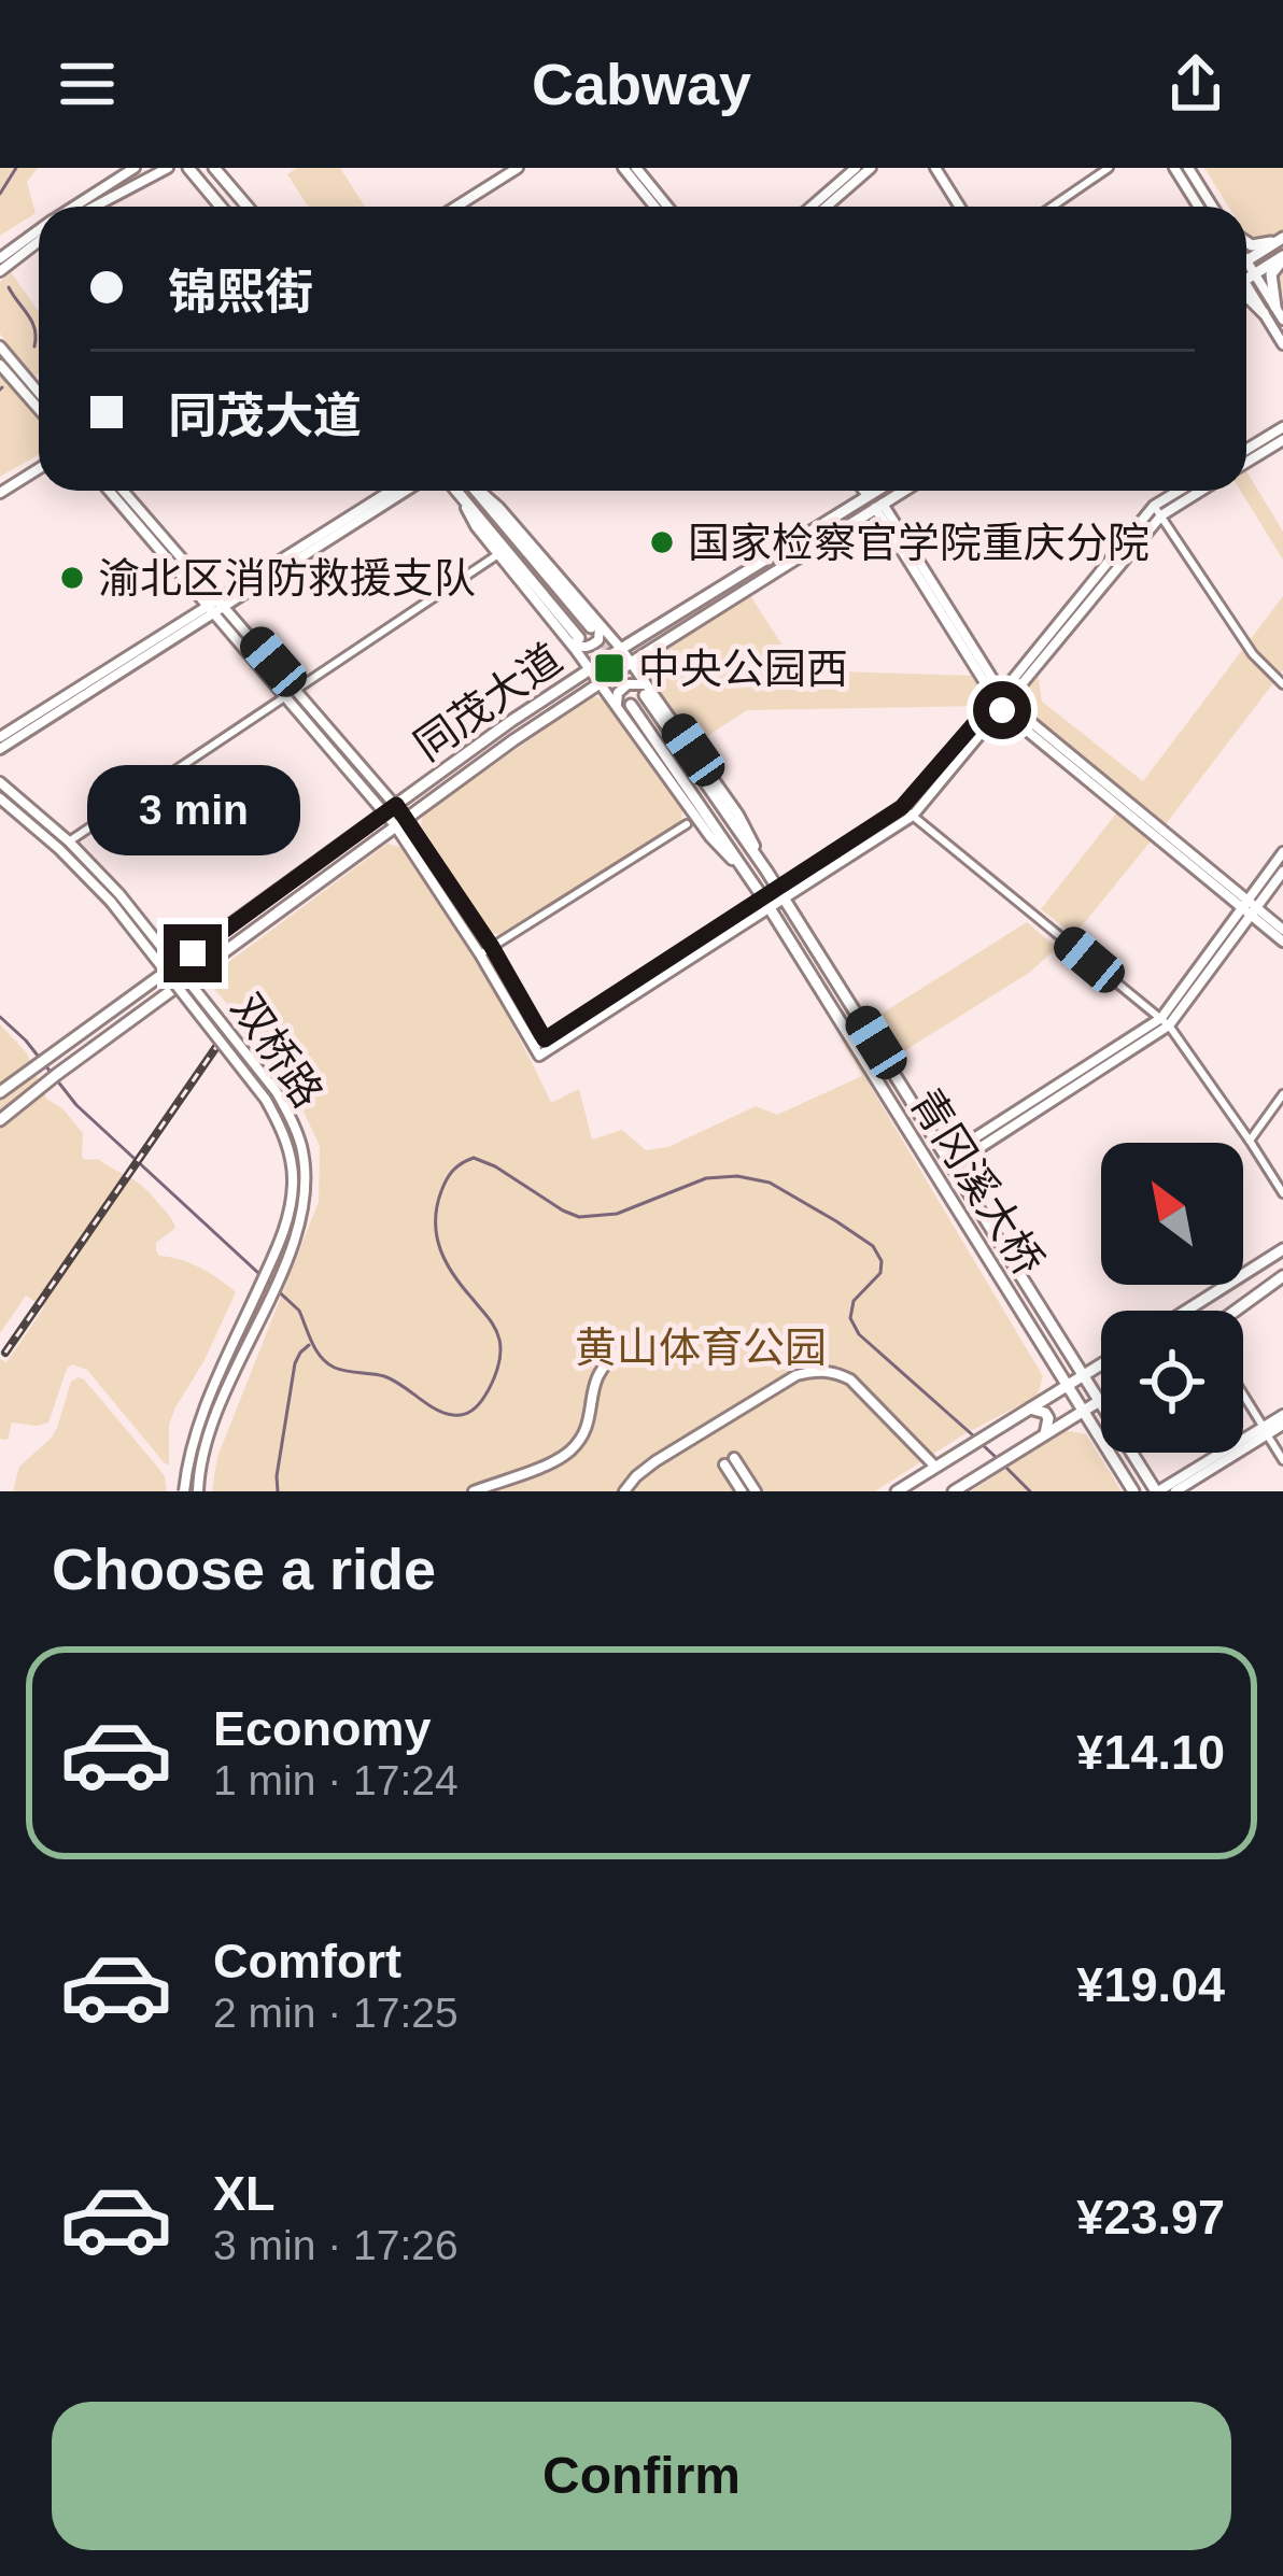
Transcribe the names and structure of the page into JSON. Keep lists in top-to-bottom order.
{
  "streets": {
    "main road": ["同茂大道", "双桥路", "青冈溪大桥"]
  },
  "parks": ["黄山体育公园"],
  "places": {
    "other": ["国家检察官学院重庆分院", "渝北区消防救援支队"],
    "transit": ["中央公园西"]
  },
  "north": "top left",
  "page": {
    "header": "Cabway",
    "banner": ["锦熙街", "同茂大道"],
    "bubble": "3 min",
    "heading": "Choose a ride",
    "list": [
      {
        "name": "Economy",
        "note": "1 min · 17:24",
        "value": "¥14.10"
      },
      {
        "name": "Comfort",
        "note": "2 min · 17:25",
        "value": "¥19.04"
      },
      {
        "name": "XL",
        "note": "3 min · 17:26",
        "value": "¥23.97"
      }
    ],
    "buttons": "Confirm"
  }
}
